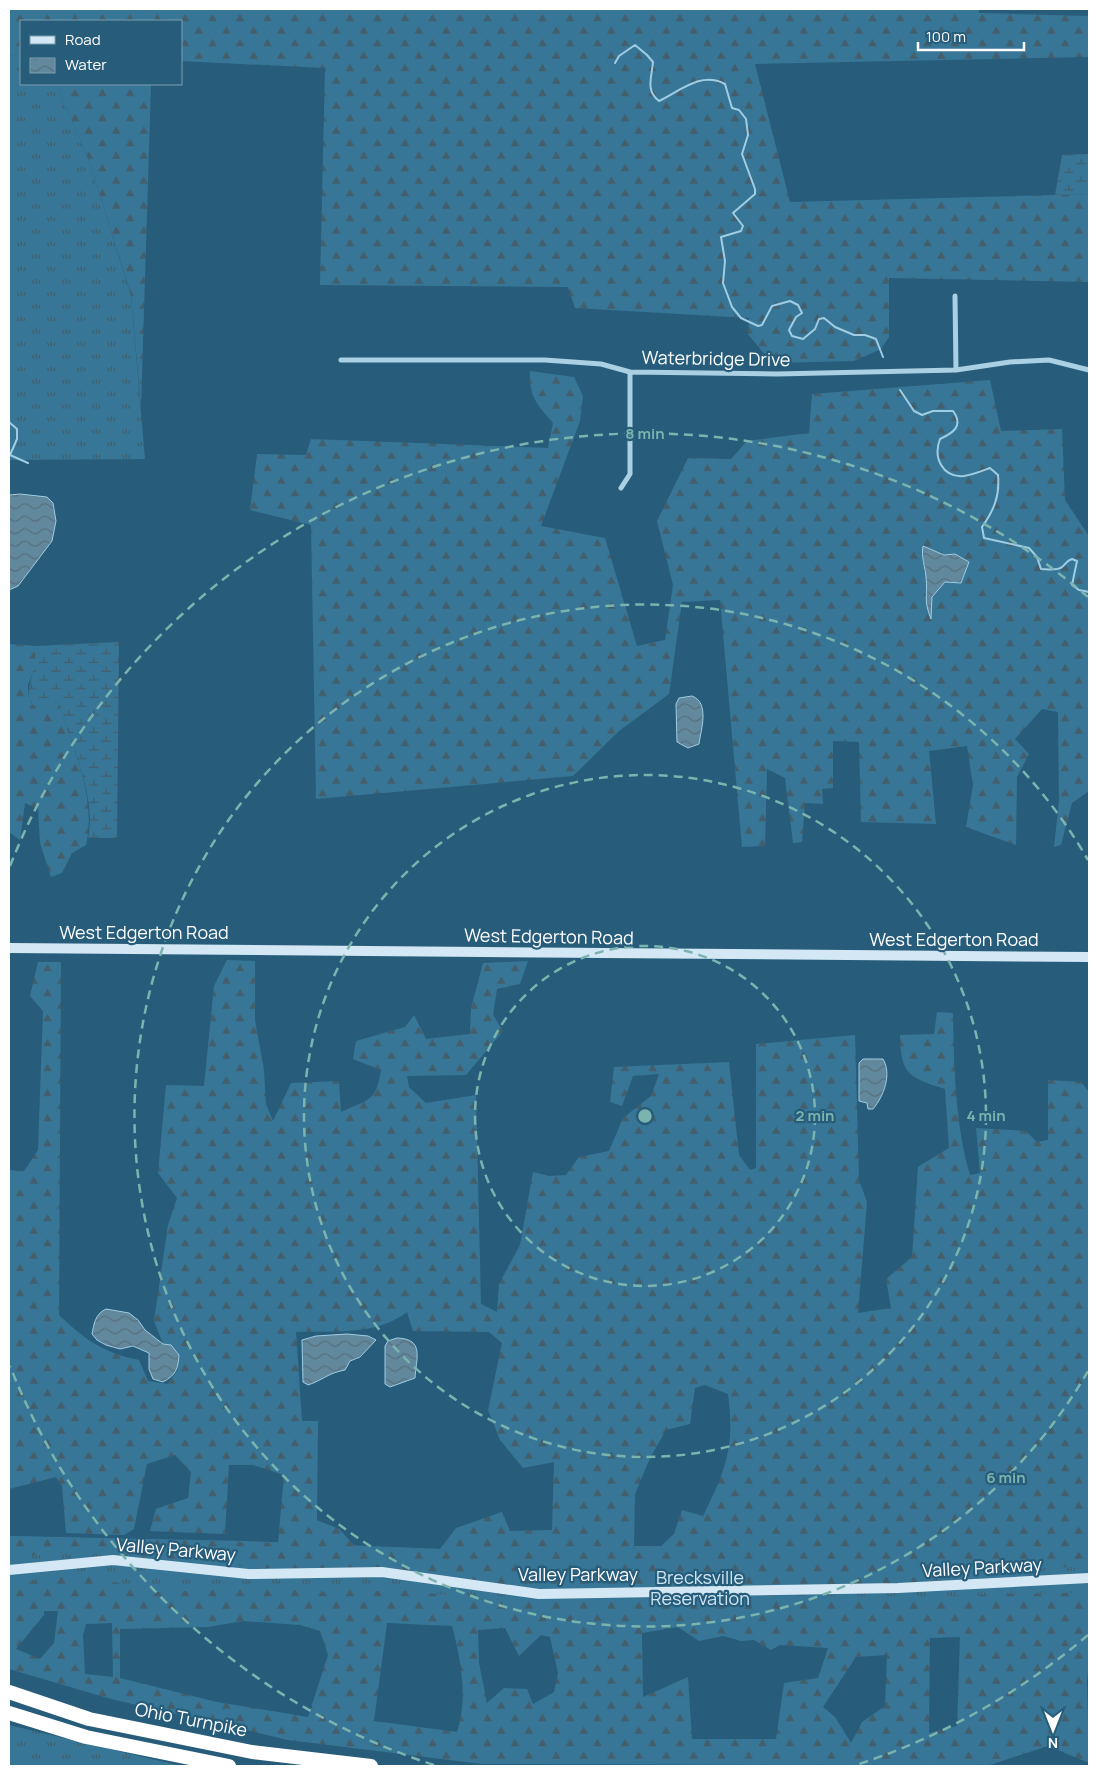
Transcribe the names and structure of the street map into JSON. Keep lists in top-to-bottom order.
{
  "streets": {
    "highway": ["Ohio Turnpike"],
    "street": ["Waterbridge Drive", "West Edgerton Road", "Valley Parkway"]
  },
  "parks": ["Brecksville Reservation"],
  "legend": ["Road", "Water"],
  "scale_bar": "100 m",
  "north": "bottom",
  "rings": [
    "8 min",
    "2 min",
    "4 min",
    "6 min"
  ]
}
